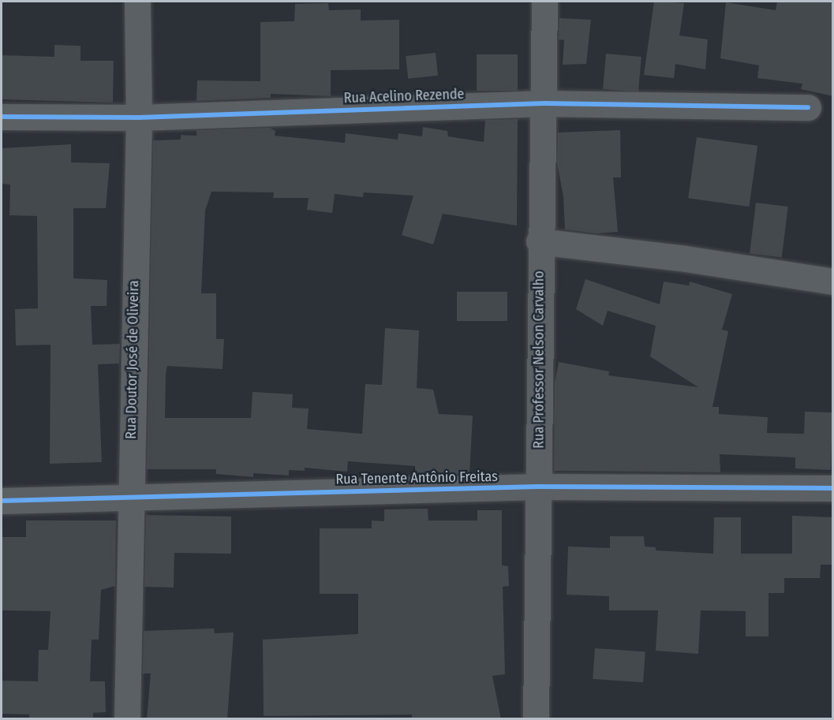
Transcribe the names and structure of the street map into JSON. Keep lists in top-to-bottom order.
{
  "streets": {
    "street": [
      "Rua Acelino Rezende",
      "Rua Doutor José de Oliveira",
      "Rua Professor Nelson Carvalho",
      "Rua Tenente Antônio Freitas"
    ]
  },
  "crossings": [
    ["Rua Acelino Rezende", "Rua Doutor José de Oliveira"],
    ["Rua Acelino Rezende", "Rua Professor Nelson Carvalho"],
    ["Rua Doutor José de Oliveira", "Rua Tenente Antônio Freitas"],
    ["Rua Professor Nelson Carvalho", "Rua Tenente Antônio Freitas"]
  ]
}
